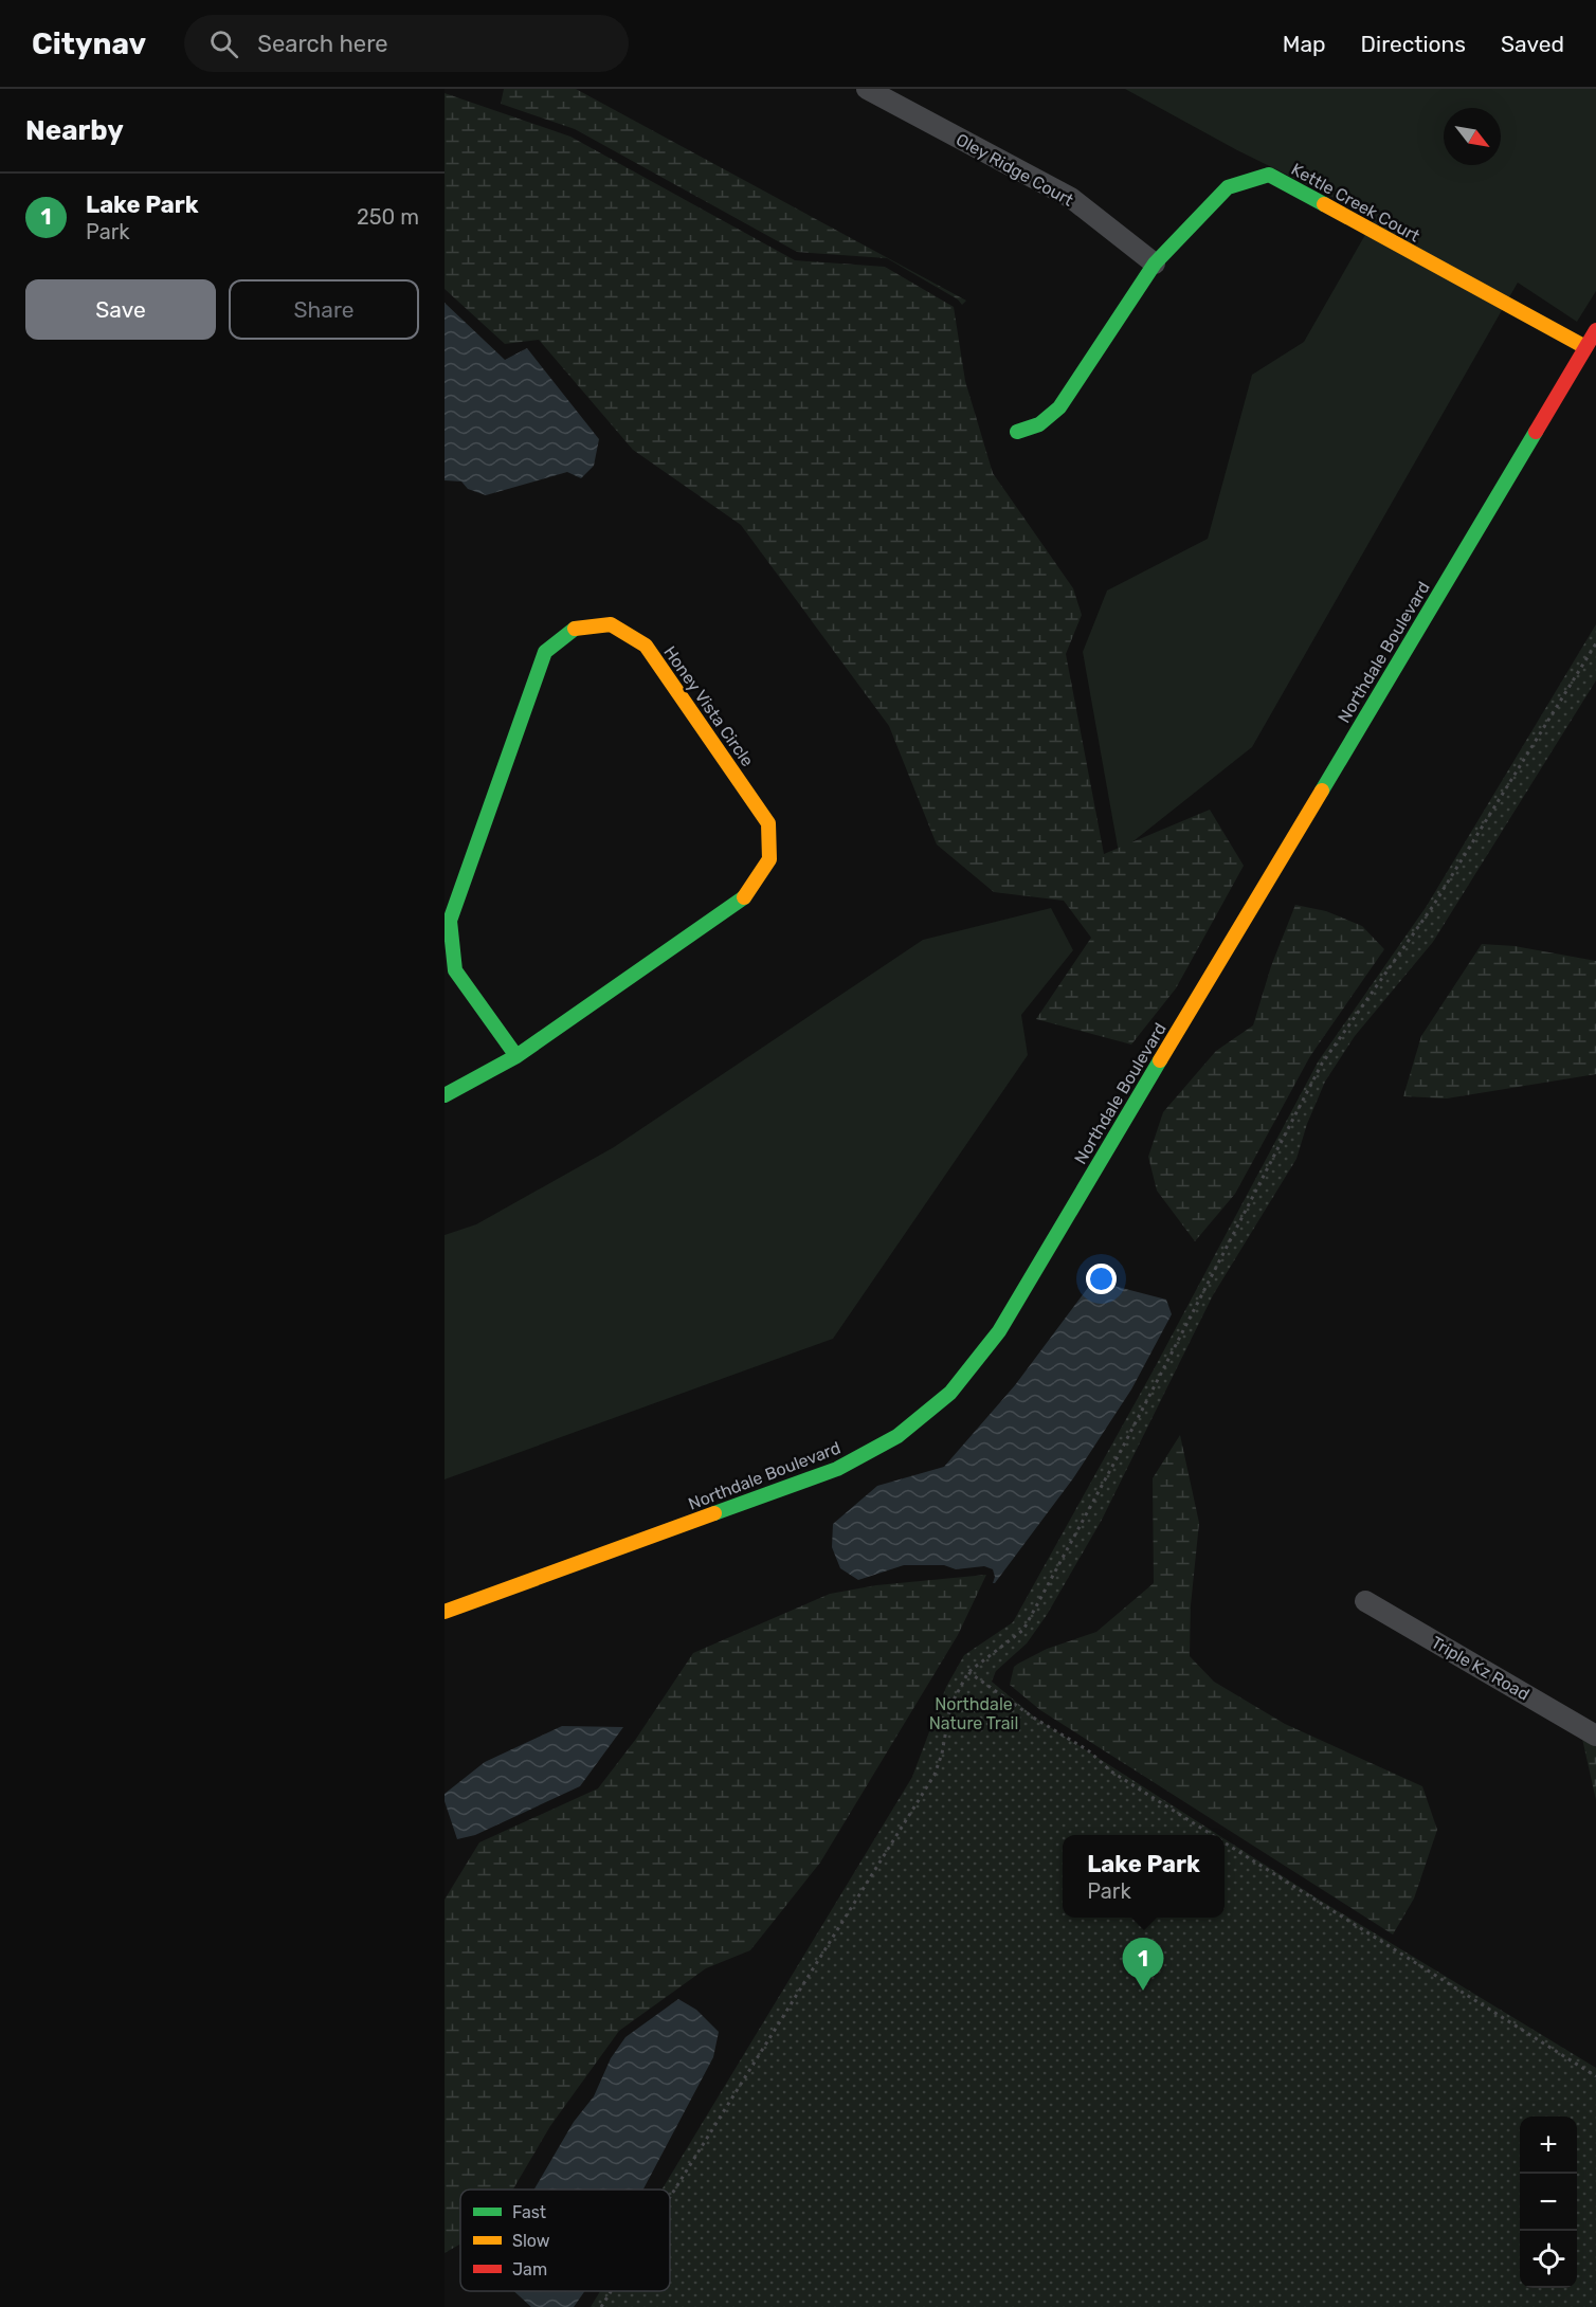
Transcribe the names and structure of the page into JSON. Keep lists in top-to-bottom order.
{
  "streets": {
    "street": [
      "Oley Ridge Court",
      "Kettle Creek Court",
      "Northdale Boulevard",
      "Honey Vista Circle",
      "Triple Kz Road"
    ]
  },
  "crossings": [
    ["Oley Ridge Court", "Kettle Creek Court"],
    ["Kettle Creek Court", "Northdale Boulevard"]
  ],
  "parks": ["Northdale Nature Trail"],
  "legend": ["Fast", "Slow", "Jam"],
  "north": "bottom right",
  "page": {
    "header": "Citynav",
    "search": "Search here",
    "nav": ["Map", "Directions", "Saved"],
    "heading": "Nearby",
    "list": [
      {
        "mark": "1",
        "name": "Lake Park",
        "note": "Park",
        "value": "250 m"
      }
    ],
    "buttons": ["Save", "Share"],
    "popup": ["Lake Park", "Park"],
    "pins": "1",
    "map_buttons": ["+", "−"]
  }
}
